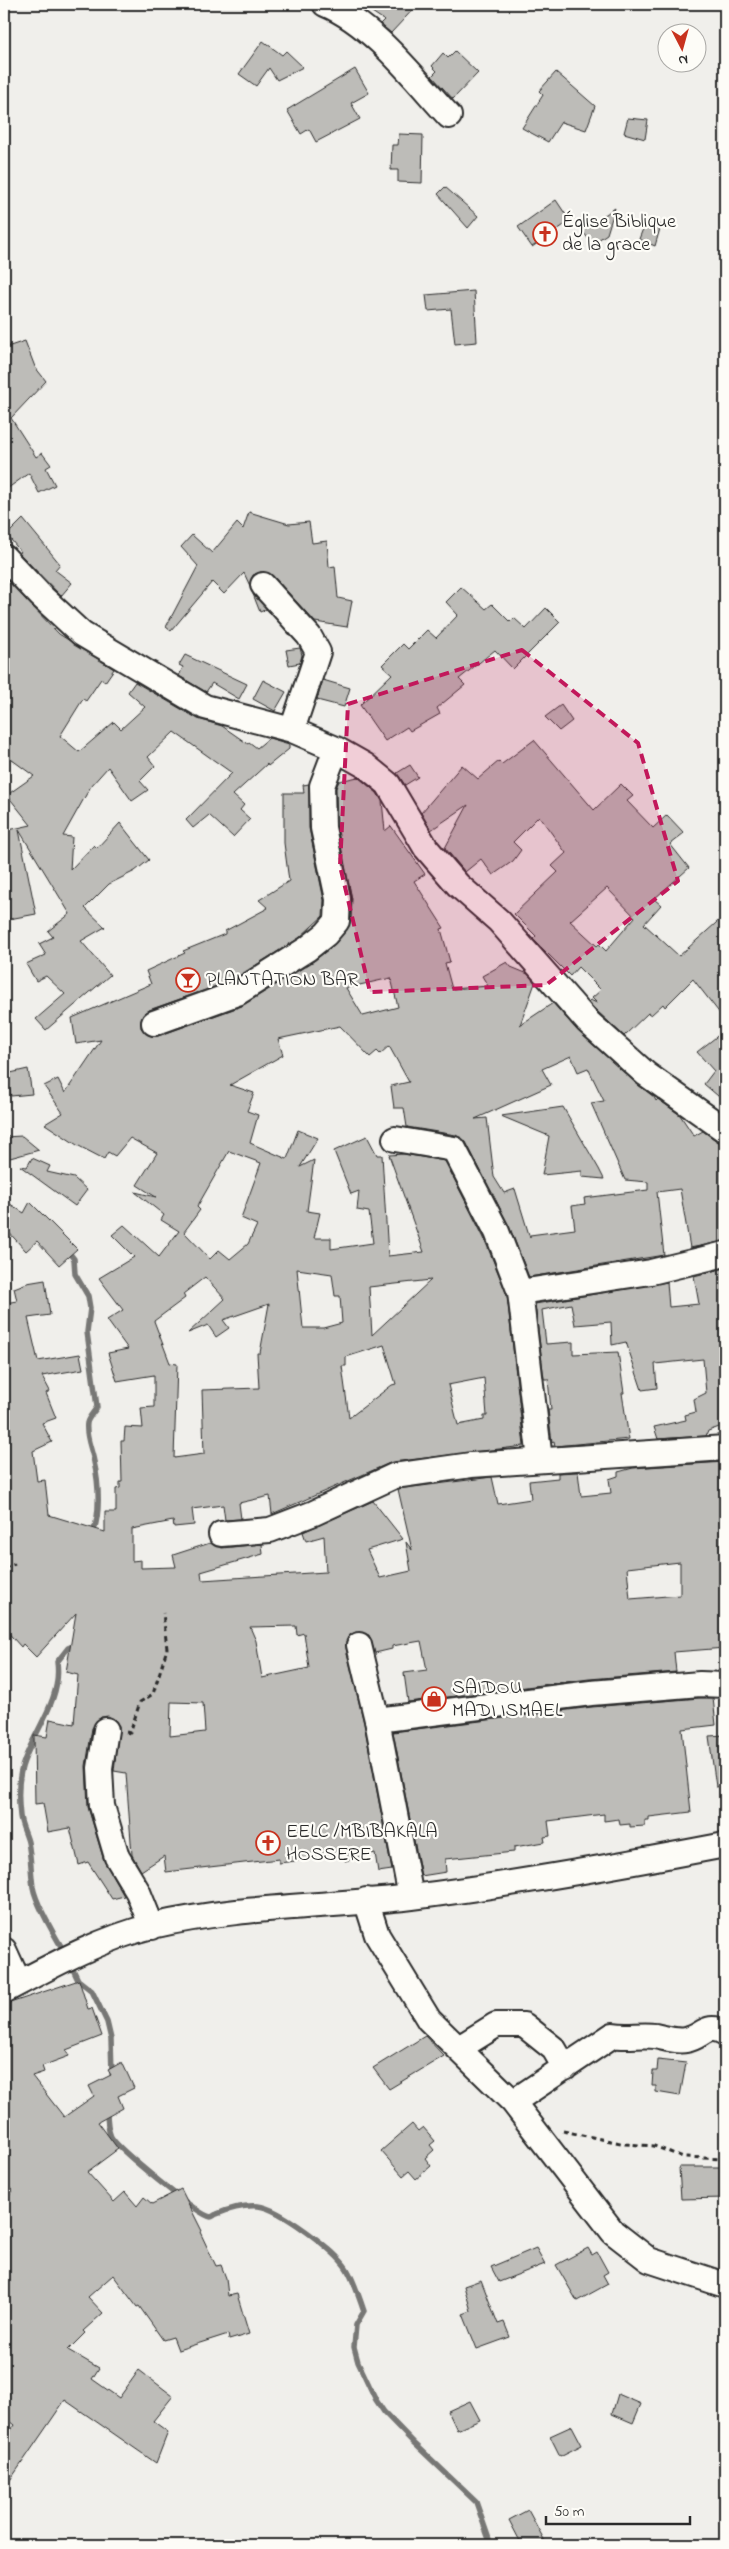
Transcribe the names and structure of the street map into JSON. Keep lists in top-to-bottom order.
{
  "places": {
    "church": ["Église Biblique de la grace", "EELC /MBIBAKALA HOSSERE"],
    "bar": ["PLANTATION BAR"],
    "shop": ["SAIDOU MADI ISMAEL"]
  },
  "scale_bar": "50 m",
  "north": "bottom"
}
